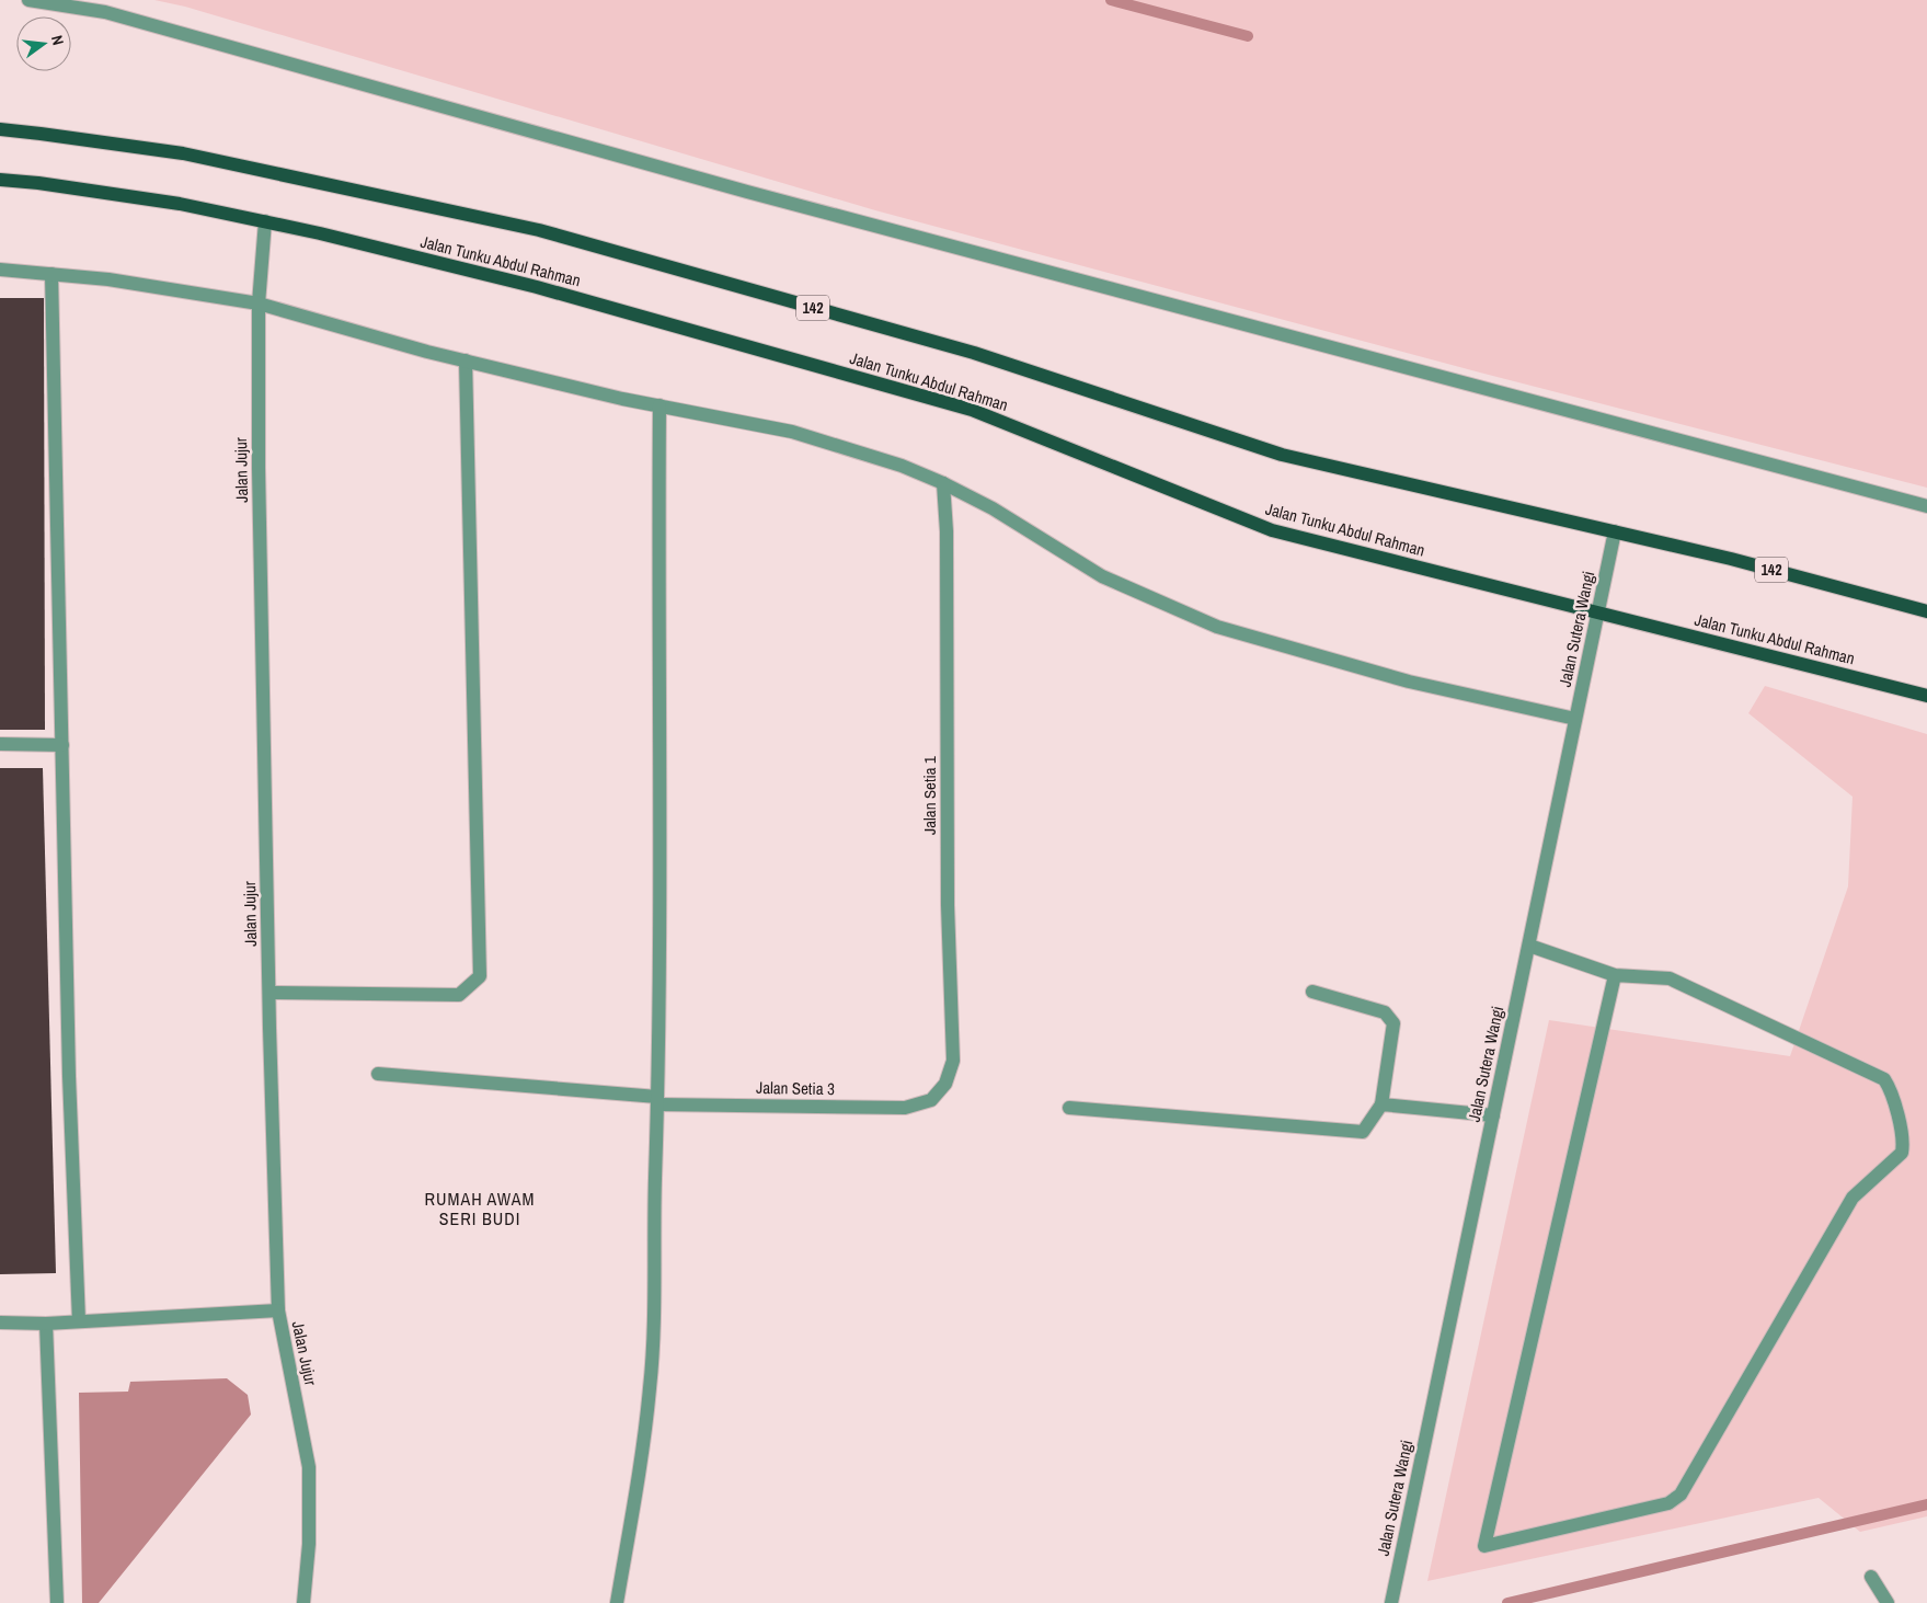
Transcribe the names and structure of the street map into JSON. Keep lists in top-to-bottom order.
{
  "streets": {
    "main road": ["Jalan Tunku Abdul Rahman", "142"],
    "street": [
      "Jalan Jujur",
      "Jalan Sutera Wangi",
      "Jalan Setia 1",
      "Jalan Setia 3"
    ]
  },
  "crossings": [
    ["Jalan Tunku Abdul Rahman", "Jalan Jujur"],
    ["Jalan Tunku Abdul Rahman", "Jalan Sutera Wangi"],
    ["142", "Jalan Sutera Wangi"],
    ["Jalan Setia 1", "Jalan Setia 3"]
  ],
  "districts": ["RUMAH AWAM SERI BUDI"],
  "north": "right"
}
